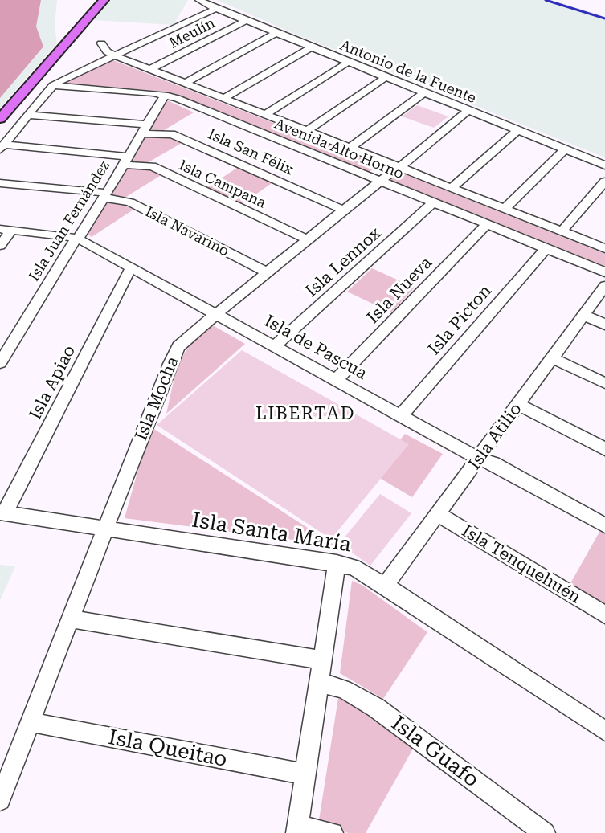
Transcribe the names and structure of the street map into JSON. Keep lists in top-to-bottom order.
{
  "streets": {
    "street": [
      "Meulín",
      "Antonio de la Fuente",
      "Avenida Alto Horno",
      "Isla San Félix",
      "Isla Campana",
      "Isla Juan Fernández",
      "Isla Navarino",
      "Isla Lennox",
      "Isla Nueva",
      "Isla Picton",
      "Isla de Pascua",
      "Isla Apiao",
      "Isla Mocha",
      "Isla Atilio",
      "Isla Santa María",
      "Isla Tenquehuén",
      "Isla Queitao",
      "Isla Guafo"
    ]
  },
  "crossings": [
    ["Meulín", "Antonio de la Fuente"],
    ["Meulín", "Avenida Alto Horno"],
    ["Antonio de la Fuente", "Isla Mocha"],
    ["Avenida Alto Horno", "Isla Juan Fernández"],
    ["Avenida Alto Horno", "Isla Lennox"],
    ["Avenida Alto Horno", "Isla Nueva"],
    ["Avenida Alto Horno", "Isla Picton"],
    ["Avenida Alto Horno", "Isla Mocha"],
    ["Isla San Félix", "Isla Juan Fernández"],
    ["Isla San Félix", "Isla Mocha"],
    ["Isla Campana", "Isla Juan Fernández"],
    ["Isla Campana", "Isla Mocha"],
    ["Isla Juan Fernández", "Isla Navarino"],
    ["Isla Juan Fernández", "Isla de Pascua"],
    ["Isla Navarino", "Isla Mocha"],
    ["Isla Lennox", "Isla de Pascua"],
    ["Isla Nueva", "Isla de Pascua"],
    ["Isla Picton", "Isla de Pascua"],
    ["Isla de Pascua", "Isla Apiao"],
    ["Isla de Pascua", "Isla Mocha"],
    ["Isla de Pascua", "Isla Atilio"],
    ["Isla Apiao", "Isla Santa María"],
    ["Isla Mocha", "Isla Santa María"],
    ["Isla Mocha", "Isla Queitao"],
    ["Isla Atilio", "Isla Santa María"],
    ["Isla Atilio", "Isla Tenquehuén"]
  ],
  "districts": ["LIBERTAD"]
}
